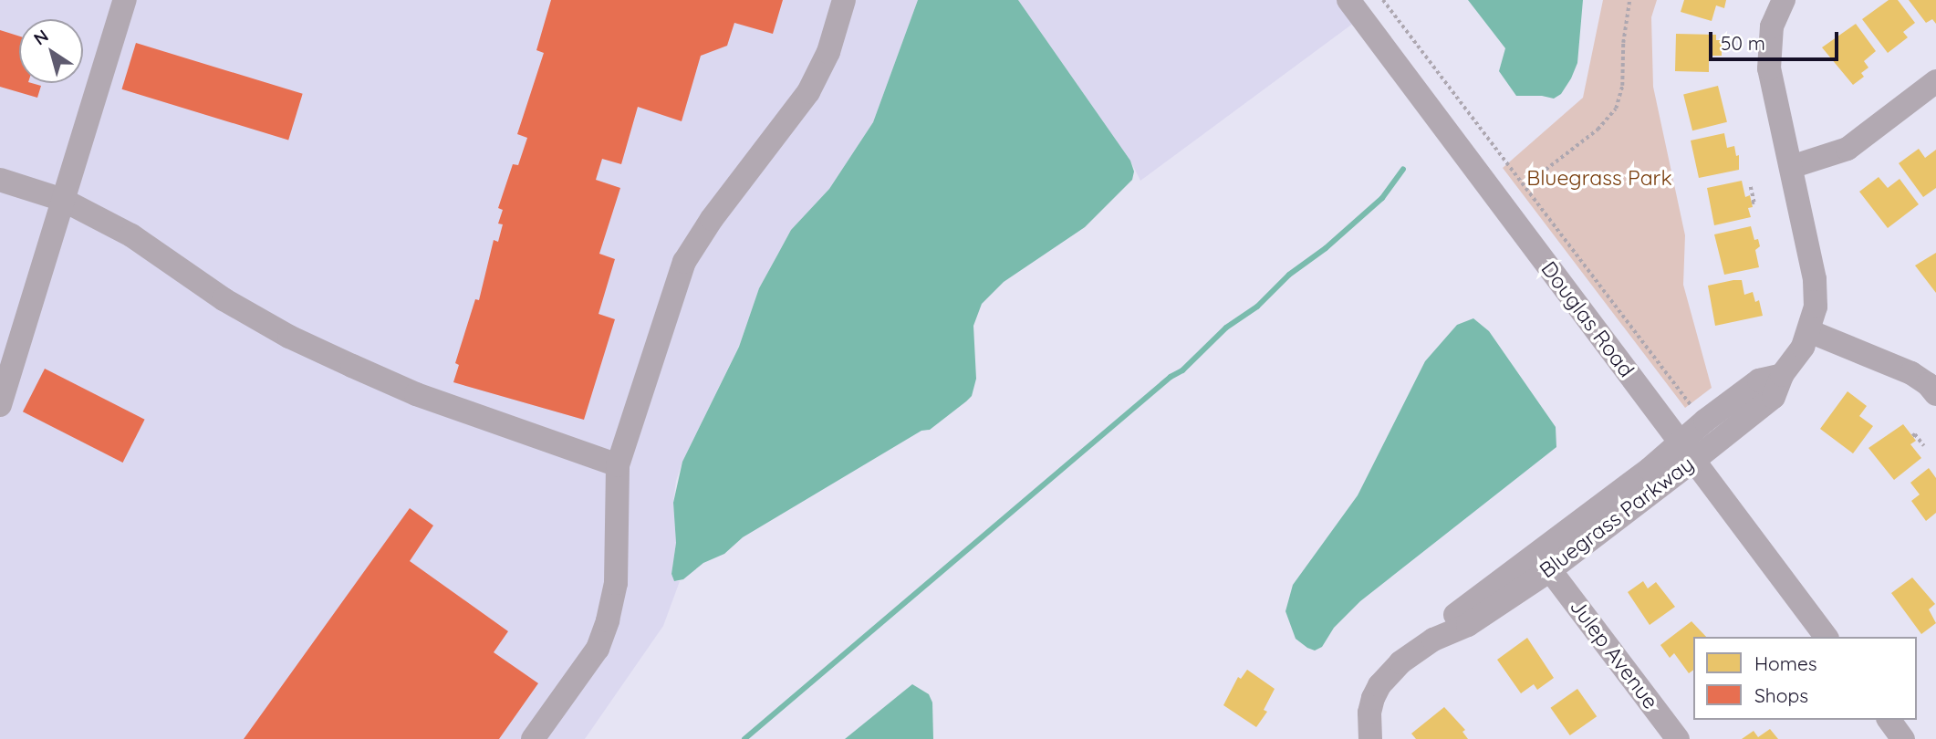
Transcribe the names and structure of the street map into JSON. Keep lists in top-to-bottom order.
{
  "streets": {
    "street": ["Douglas Road", "Bluegrass Parkway", "Julep Avenue"]
  },
  "crossings": [
    ["Douglas Road", "Bluegrass Parkway"],
    ["Bluegrass Parkway", "Julep Avenue"]
  ],
  "parks": ["Bluegrass Park"],
  "legend": ["Homes", "Shops"],
  "scale_bar": "50 m",
  "north": "top left"
}
